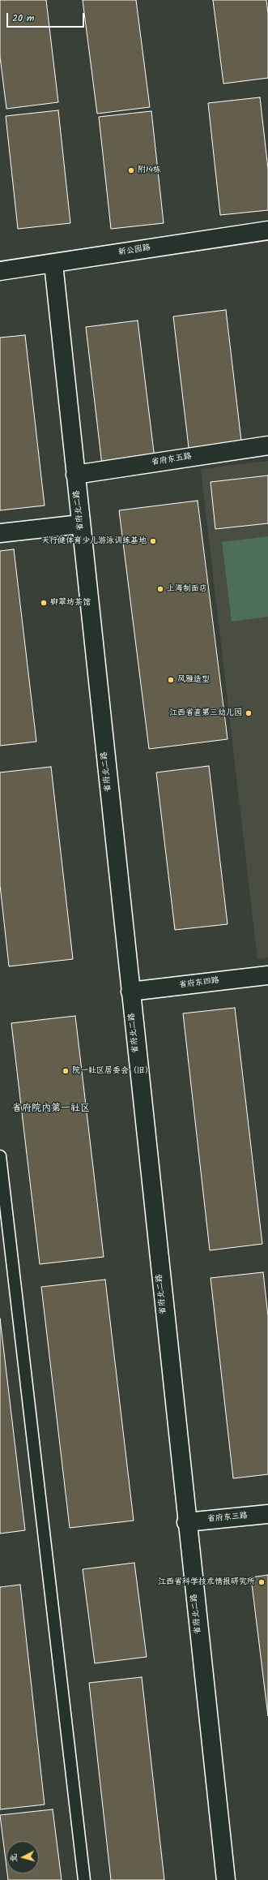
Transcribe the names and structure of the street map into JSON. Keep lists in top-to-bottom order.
{
  "streets": {
    "street": [
      "新公园路",
      "省府东五路",
      "省府北二路",
      "省府东四路",
      "省府东三路"
    ]
  },
  "crossings": [
    ["新公园路", "省府北二路"],
    ["省府东五路", "省府北二路"],
    ["省府北二路", "省府东四路"],
    ["省府北二路", "省府东三路"]
  ],
  "districts": ["省府院内第一社区"],
  "places": [
    "附14栋",
    "天行健体育少儿游泳训练基地",
    "上海制面店",
    "卿翠坊茶馆",
    "风雅造型",
    "江西省直第三幼儿园",
    "院一社区居委会（旧）",
    "江西省科学技术情报研究所"
  ],
  "scale_bar": "20 m",
  "north": "left"
}
